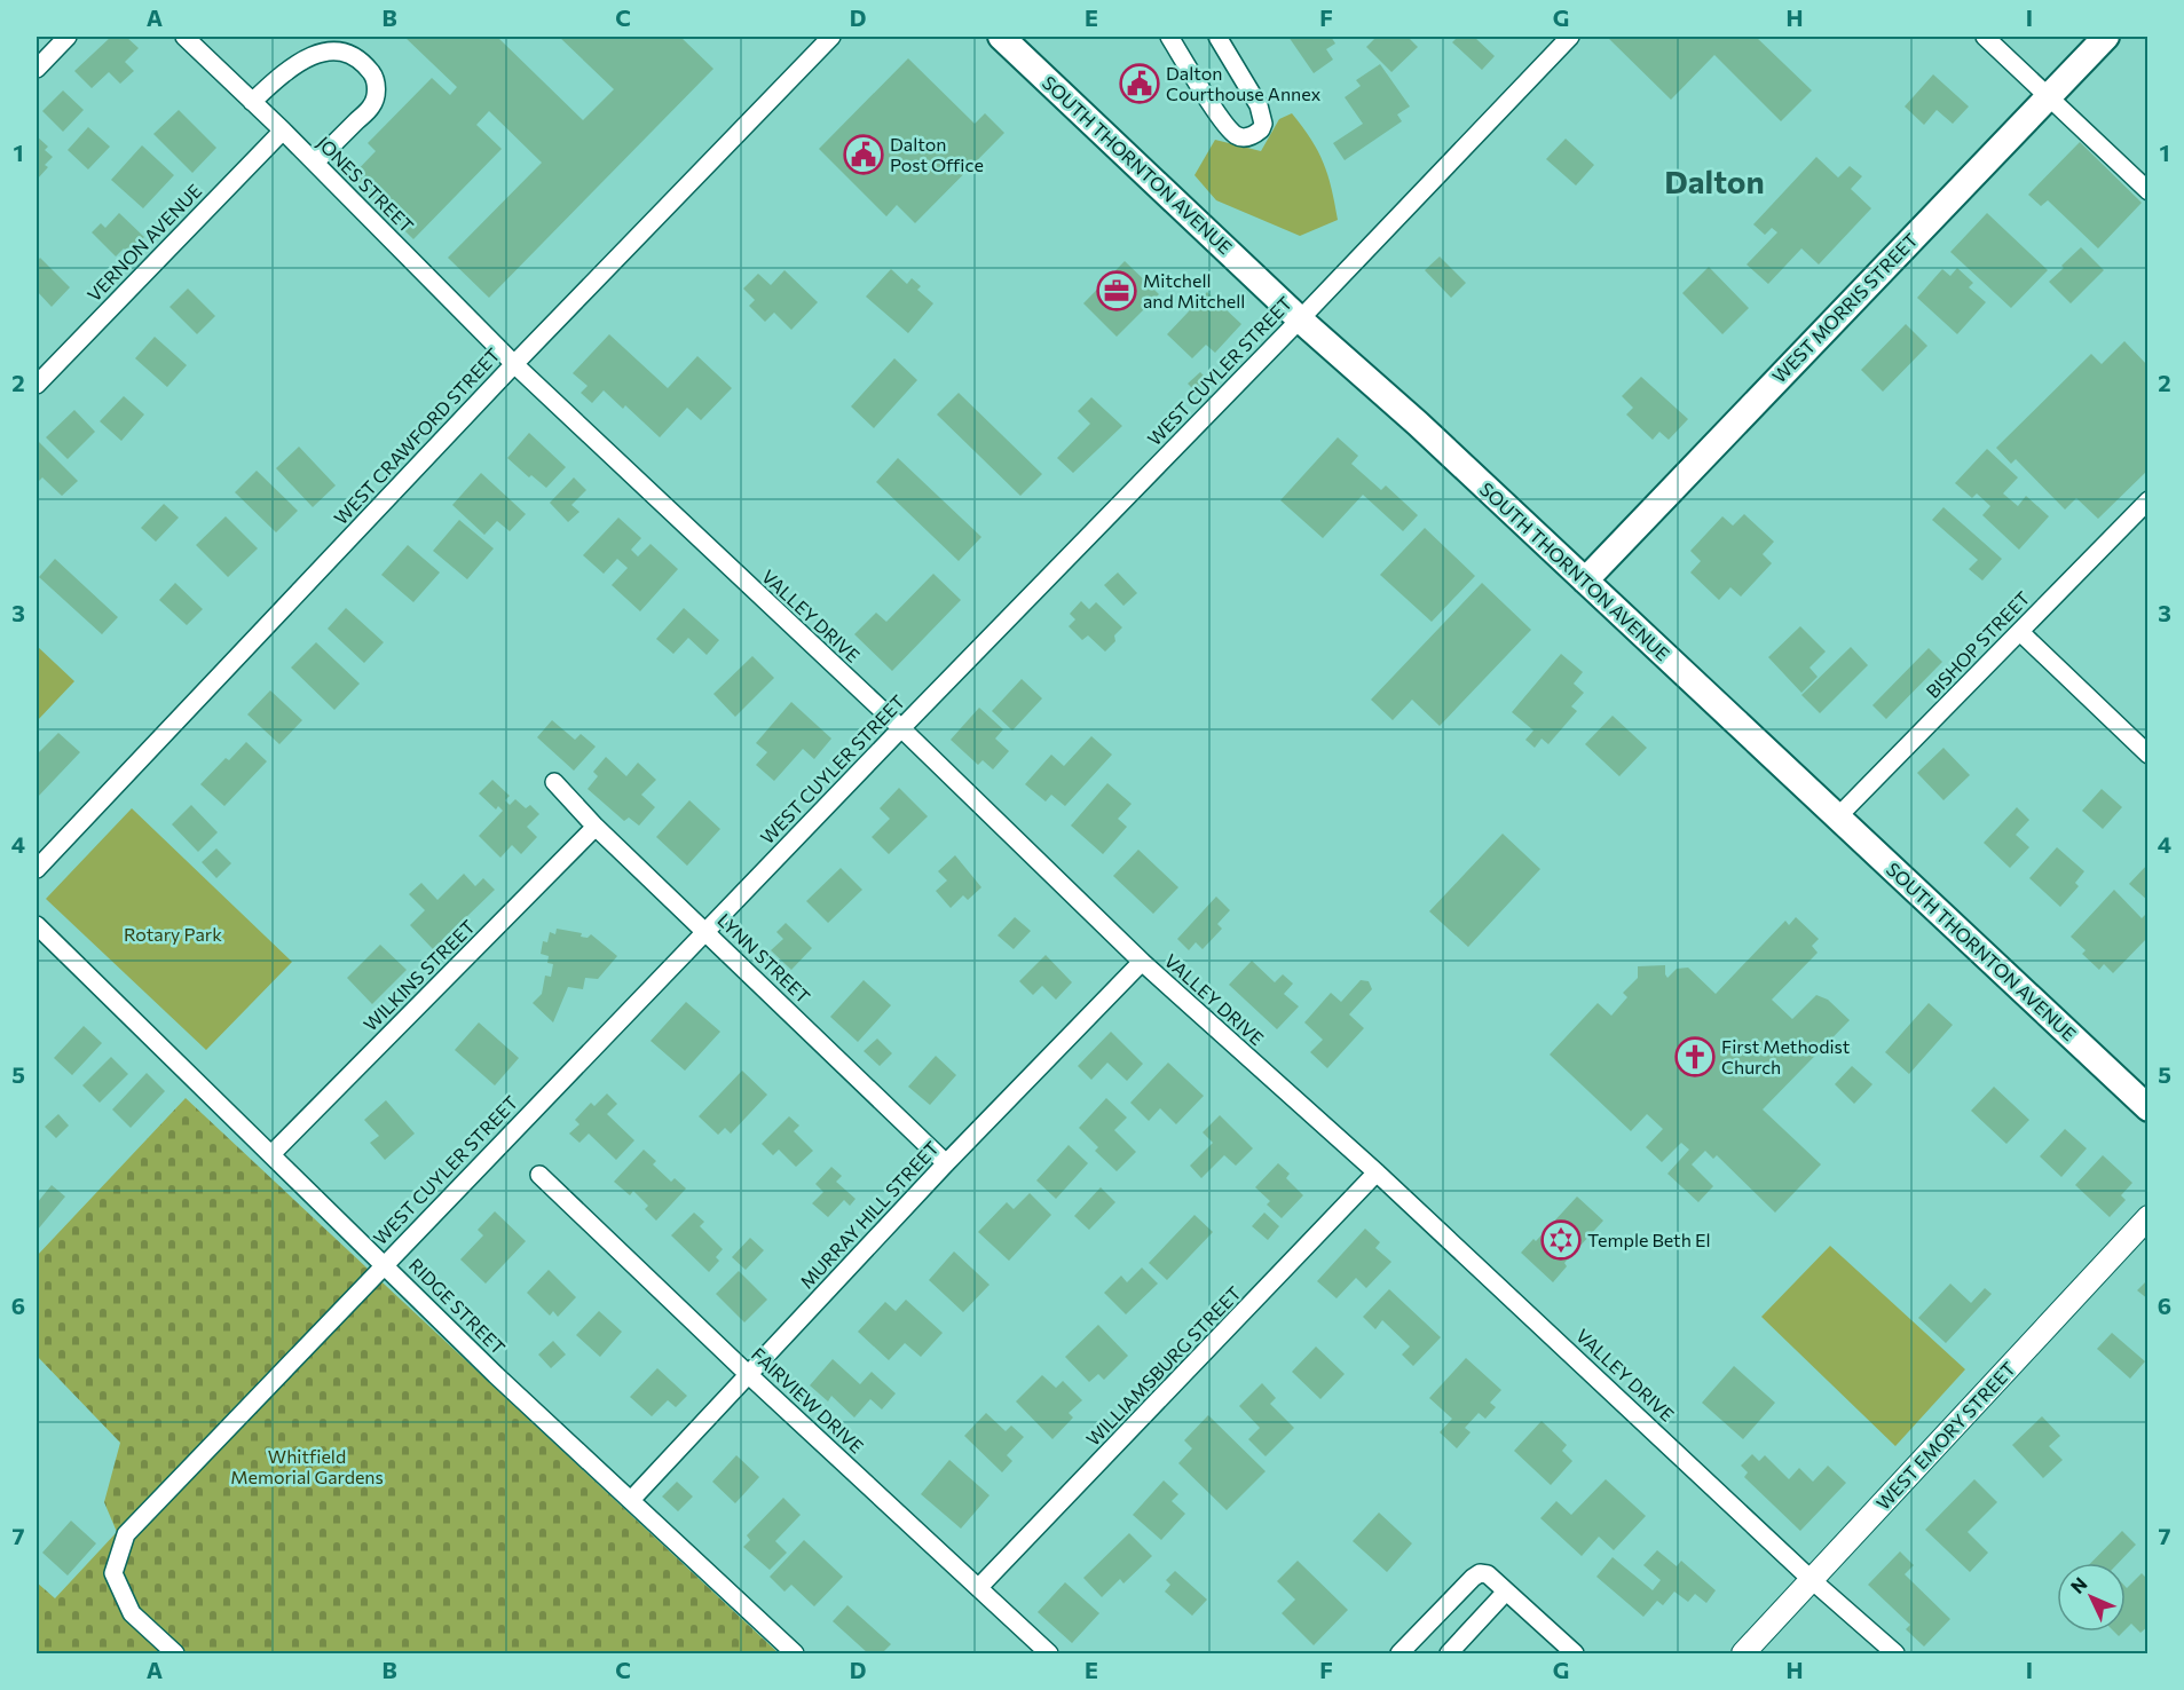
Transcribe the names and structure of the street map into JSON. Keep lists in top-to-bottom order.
{
  "streets": {
    "main road": ["SOUTH THORNTON AVENUE", "WEST MORRIS STREET"],
    "street": [
      "JONES STREET",
      "VERNON AVENUE",
      "WEST CUYLER STREET",
      "WEST CRAWFORD STREET",
      "VALLEY DRIVE",
      "BISHOP STREET",
      "LYNN STREET",
      "WILKINS STREET",
      "MURRAY HILL STREET",
      "RIDGE STREET",
      "WILLIAMSBURG STREET",
      "FAIRVIEW DRIVE",
      "WEST EMORY STREET"
    ]
  },
  "crossings": [
    ["SOUTH THORNTON AVENUE", "WEST MORRIS STREET"],
    ["SOUTH THORNTON AVENUE", "WEST CUYLER STREET"],
    ["SOUTH THORNTON AVENUE", "BISHOP STREET"],
    ["JONES STREET", "VERNON AVENUE"],
    ["JONES STREET", "WEST CRAWFORD STREET"],
    ["JONES STREET", "VALLEY DRIVE"],
    ["WEST CUYLER STREET", "VALLEY DRIVE"],
    ["WEST CUYLER STREET", "LYNN STREET"],
    ["WEST CUYLER STREET", "RIDGE STREET"],
    ["WEST CRAWFORD STREET", "VALLEY DRIVE"],
    ["VALLEY DRIVE", "MURRAY HILL STREET"],
    ["VALLEY DRIVE", "WILLIAMSBURG STREET"],
    ["VALLEY DRIVE", "WEST EMORY STREET"],
    ["LYNN STREET", "WILKINS STREET"],
    ["LYNN STREET", "MURRAY HILL STREET"],
    ["WILKINS STREET", "RIDGE STREET"],
    ["MURRAY HILL STREET", "RIDGE STREET"],
    ["MURRAY HILL STREET", "FAIRVIEW DRIVE"],
    ["WILLIAMSBURG STREET", "FAIRVIEW DRIVE"]
  ],
  "districts": ["Dalton"],
  "parks": ["Rotary Park", "Whitfield Memorial Gardens"],
  "places": {
    "public building": ["Dalton Courthouse Annex", "Dalton Post Office"],
    "office": ["Mitchell and Mitchell"],
    "church": ["First Methodist Church"],
    "synagogue": ["Temple Beth El"]
  },
  "north": "top left",
  "grid": {
    "columns": [
      "A",
      "B",
      "C",
      "D",
      "E",
      "F",
      "G",
      "H",
      "I"
    ],
    "rows": [
      "1",
      "2",
      "3",
      "4",
      "5",
      "6",
      "7"
    ]
  }
}
